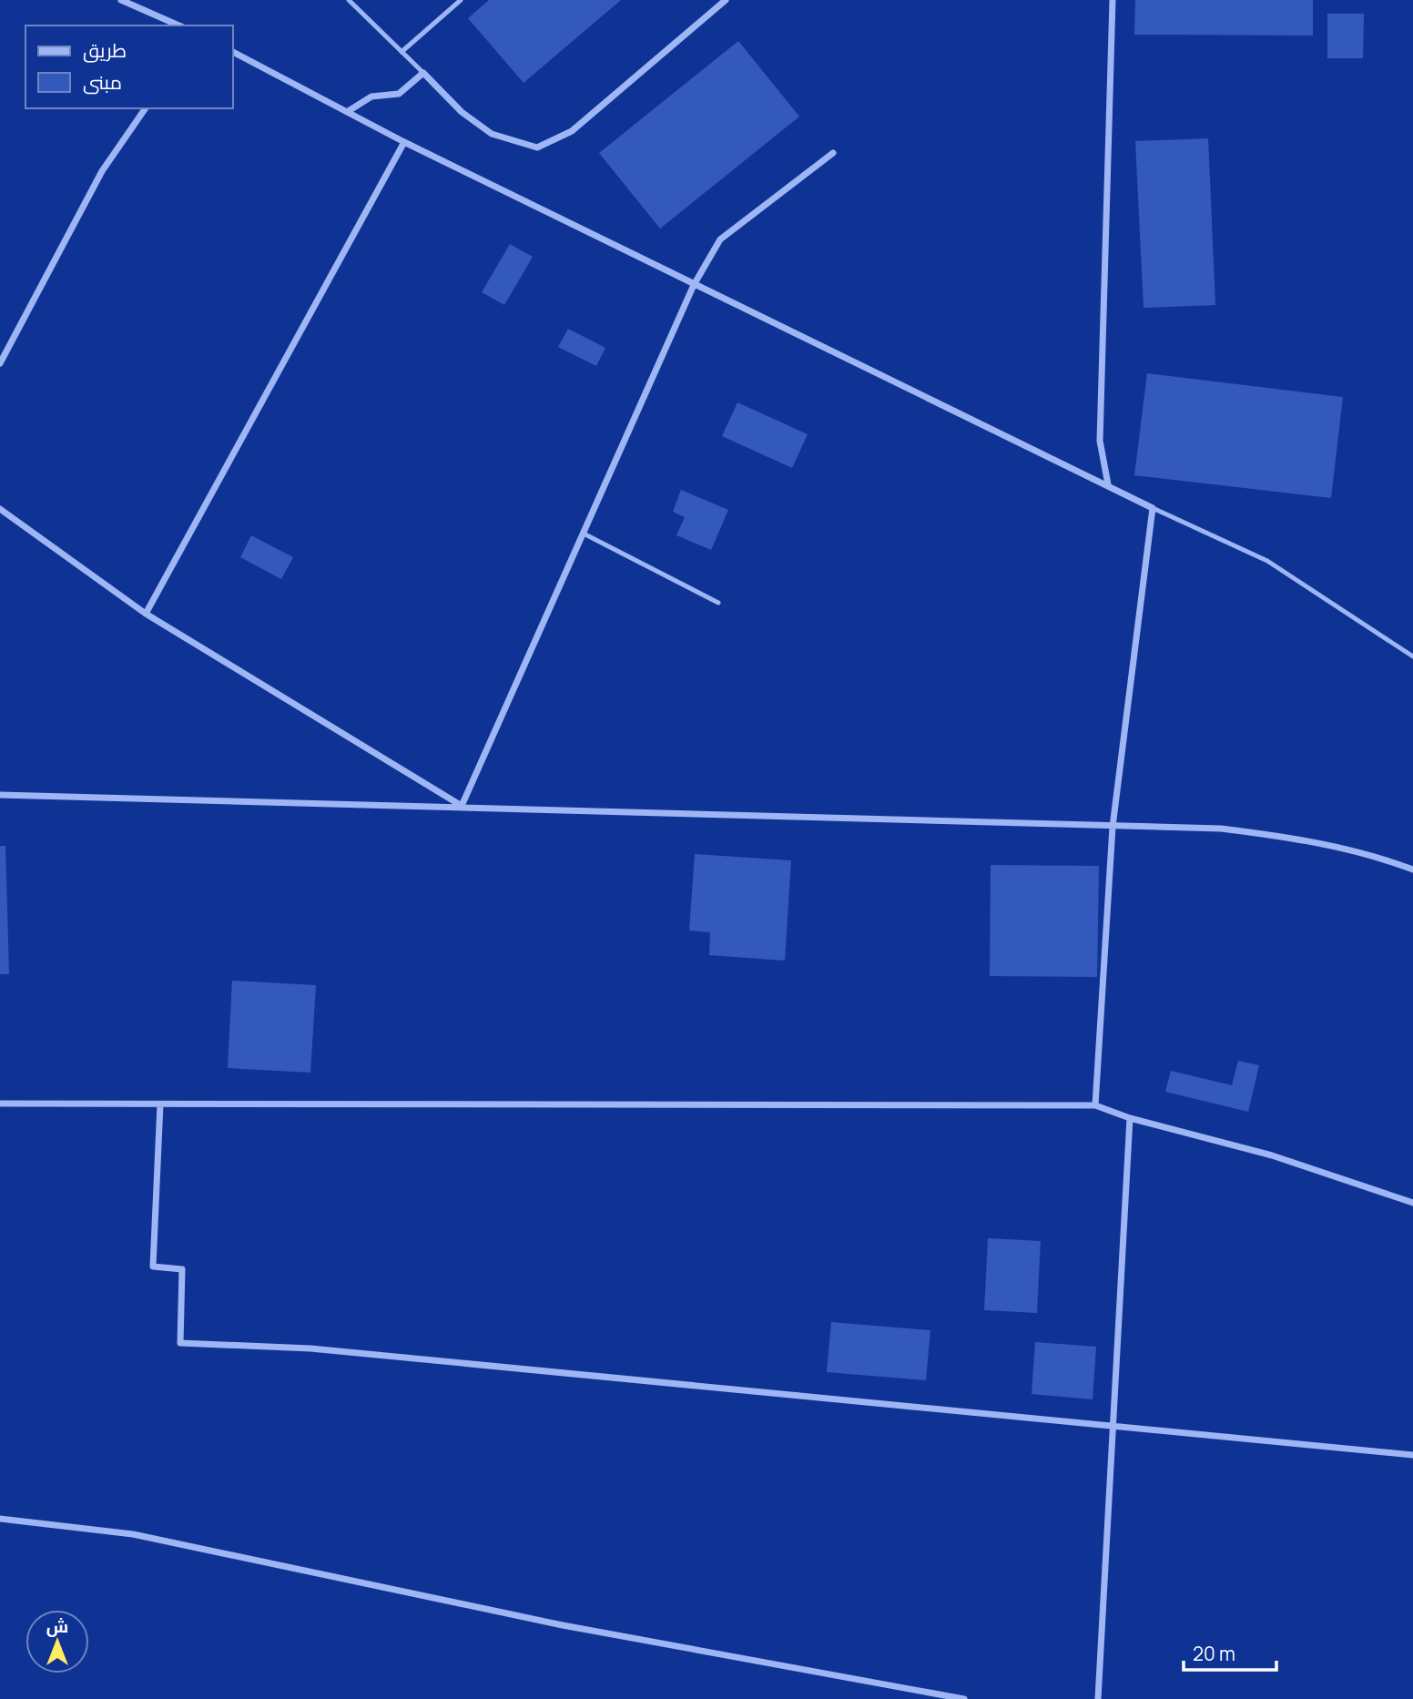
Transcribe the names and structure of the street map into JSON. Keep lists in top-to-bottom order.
{
  "legend": ["طريق", "مبنى"],
  "scale_bar": "20 m",
  "north": "top"
}
